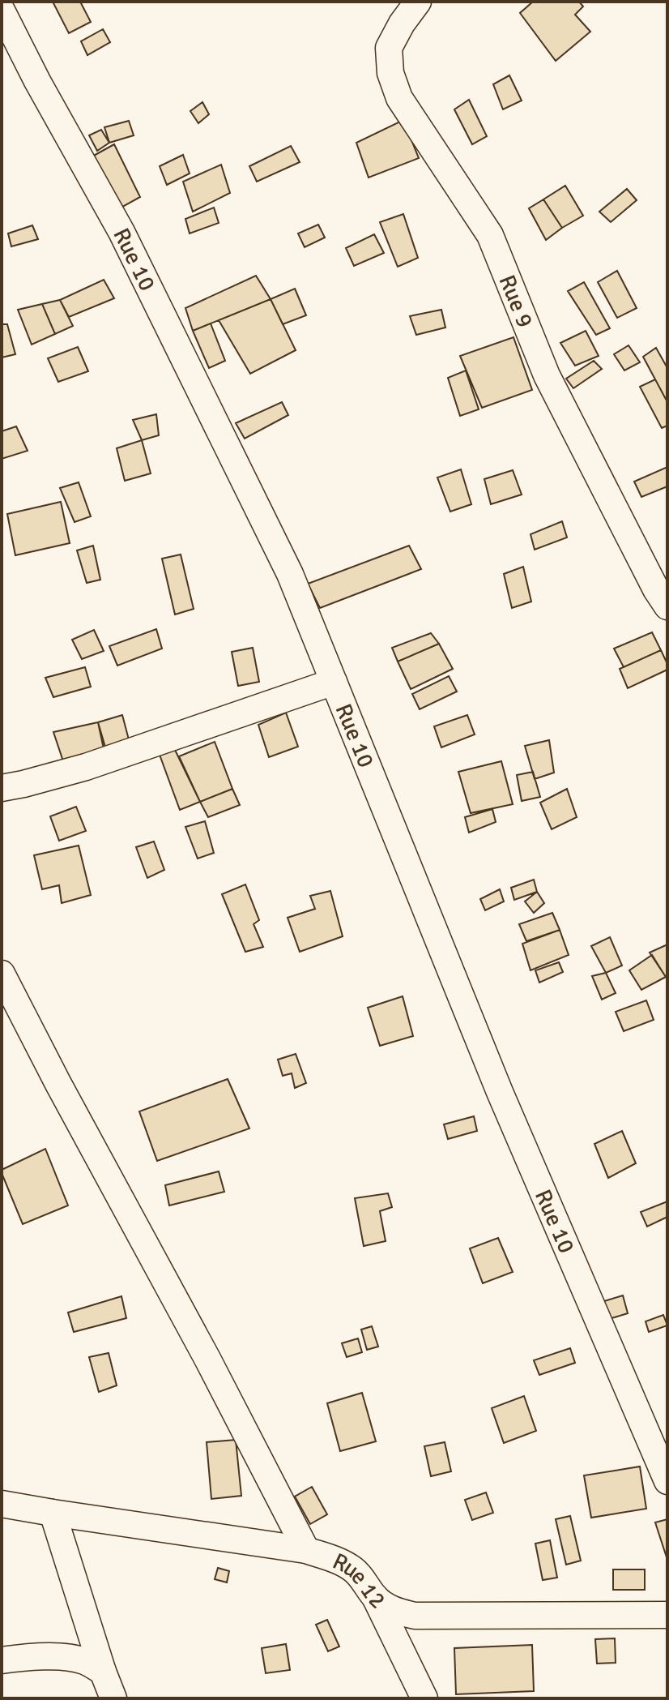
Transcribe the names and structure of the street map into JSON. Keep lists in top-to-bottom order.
{
  "streets": {
    "street": ["Rue 10", "Rue 9", "Rue 12"]
  }
}
